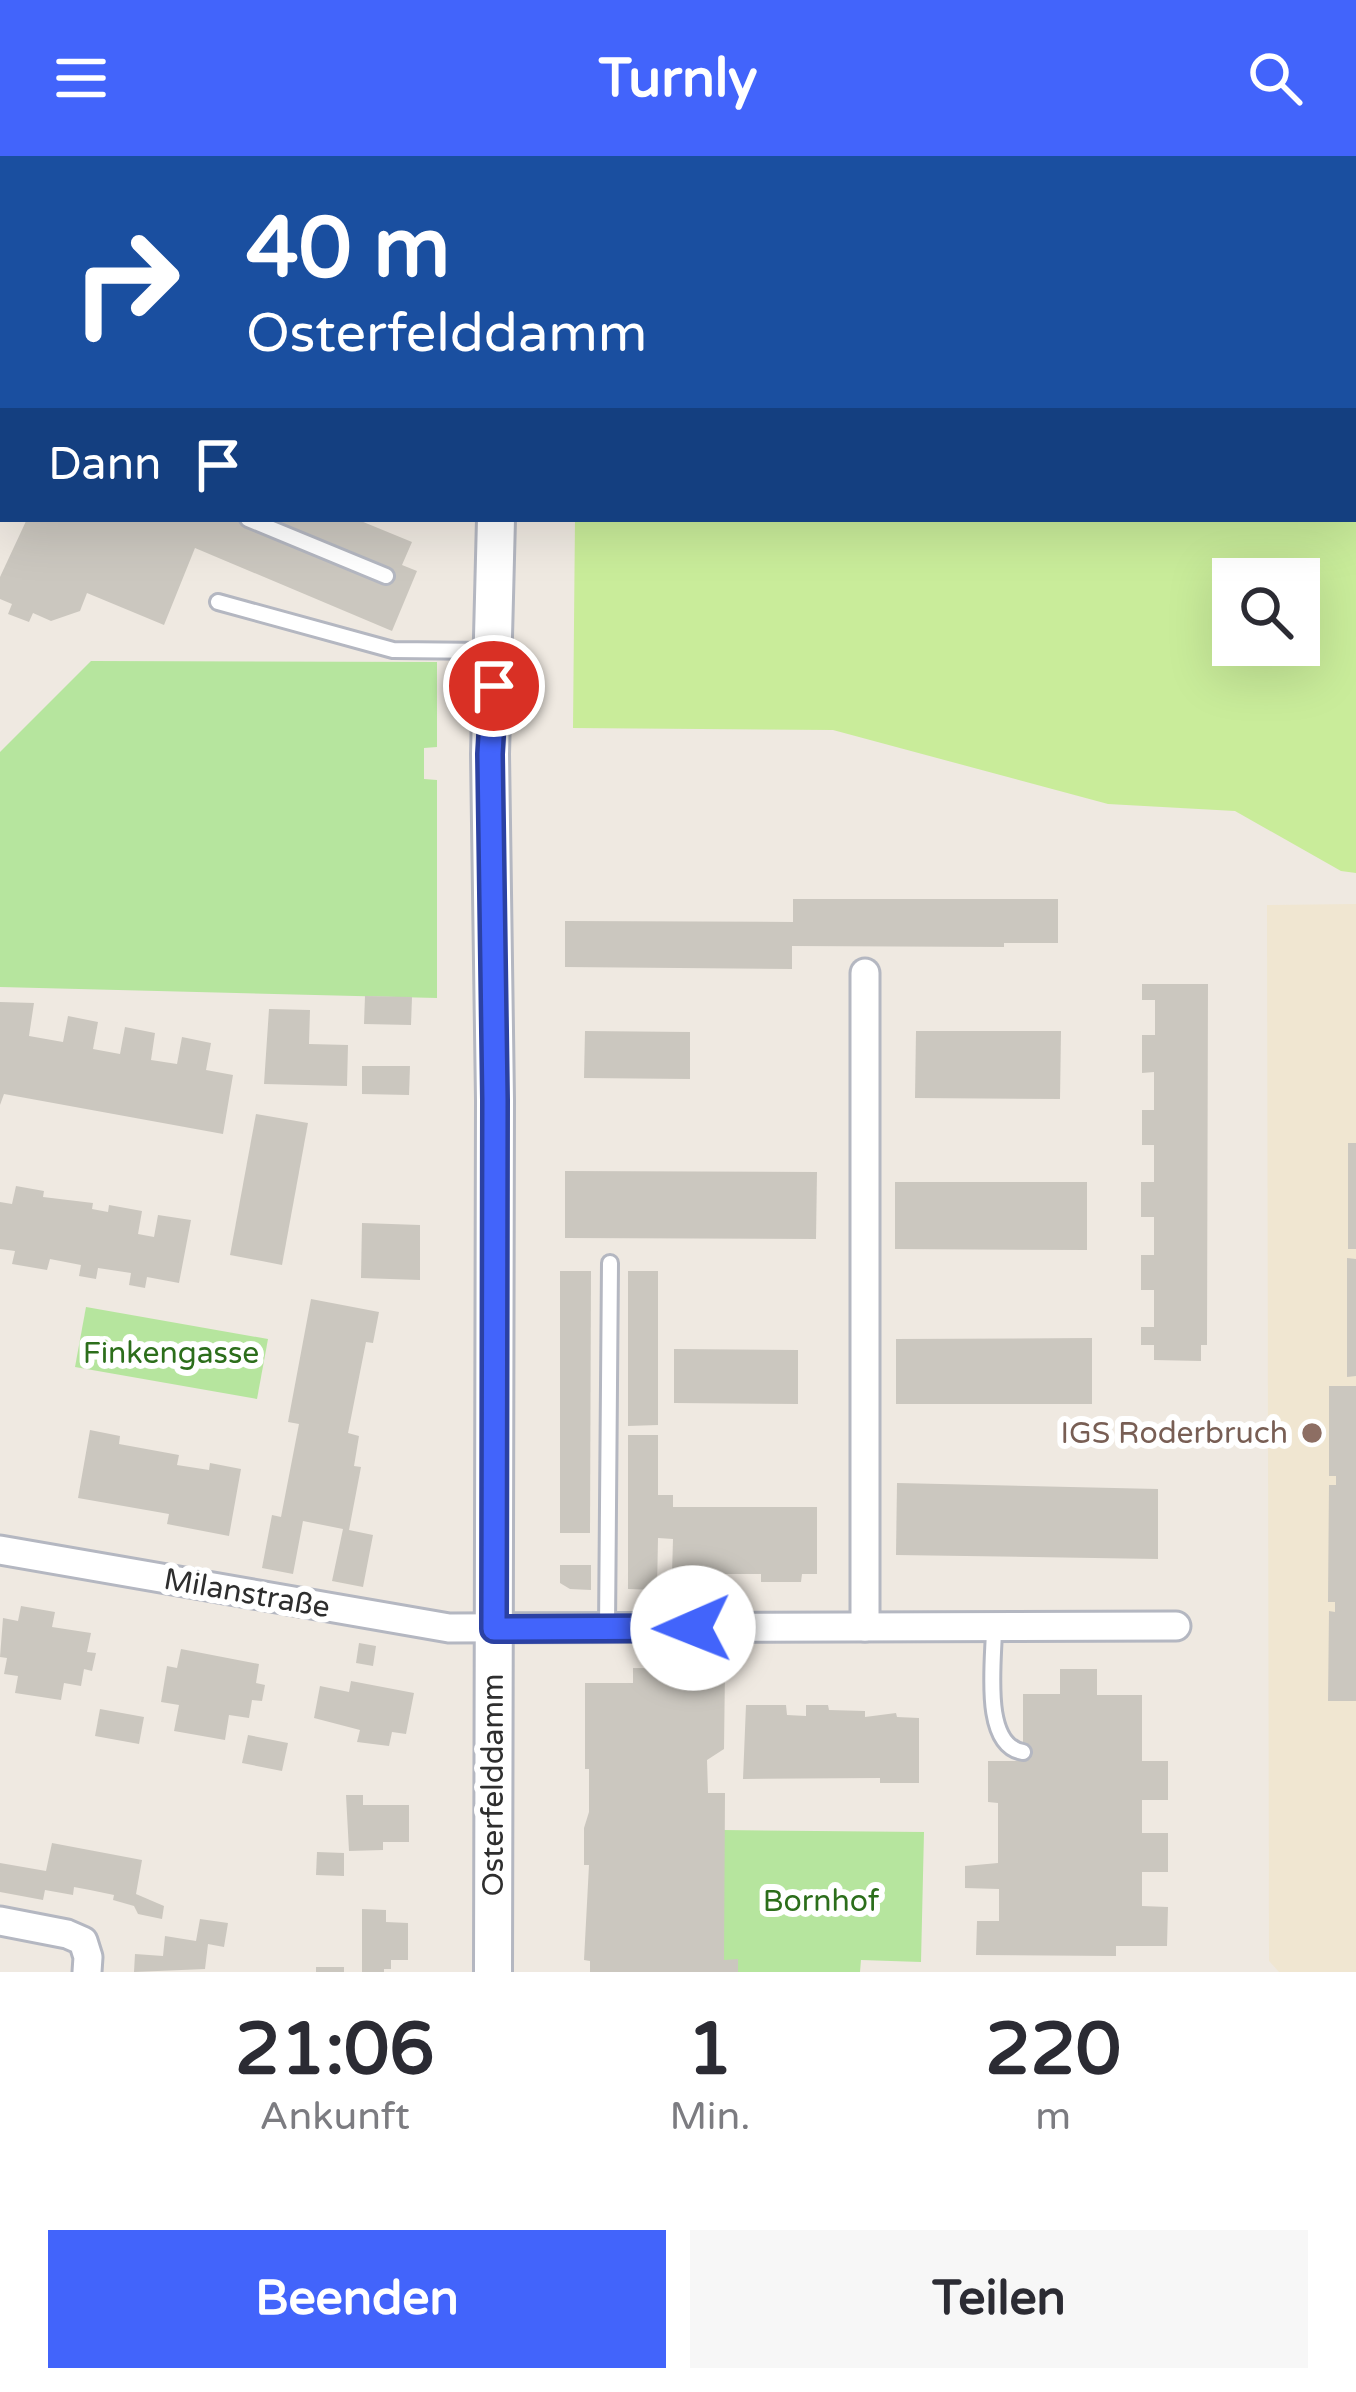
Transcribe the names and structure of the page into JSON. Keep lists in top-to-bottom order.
{
  "streets": {
    "street": ["Milanstraße", "Osterfelddamm"]
  },
  "crossings": [
    ["Milanstraße", "Osterfelddamm"]
  ],
  "parks": ["Finkengasse", "Bornhof"],
  "places": ["IGS Roderbruch"],
  "page": {
    "header": "Turnly",
    "turn": ["40 m", "Osterfelddamm"],
    "then": "Dann",
    "eta": [
      "21:06",
      "Ankunft",
      "1",
      "Min.",
      "220",
      "m"
    ],
    "buttons": ["Beenden", "Teilen"]
  }
}
